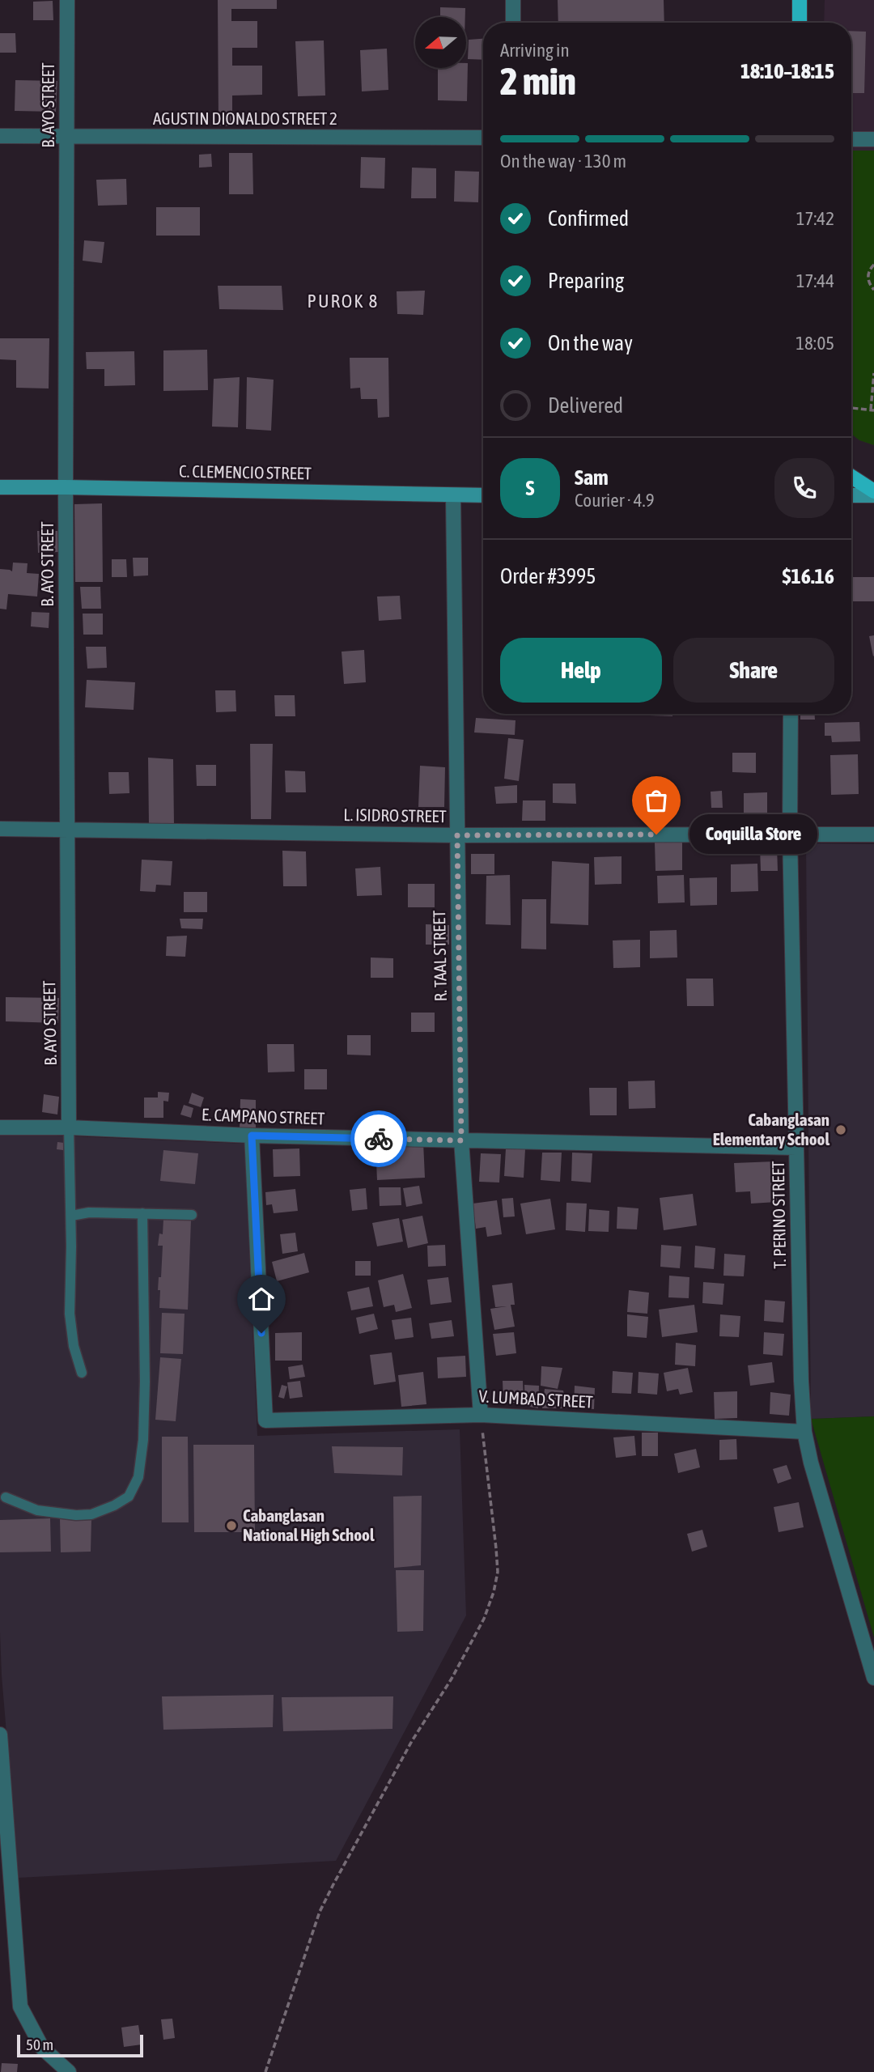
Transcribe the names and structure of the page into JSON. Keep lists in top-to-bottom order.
{
  "streets": {
    "street": [
      "B. AYO STREET",
      "AGUSTIN DIONALDO STREET 2",
      "C. CLEMENCIO STREET",
      "L. ISIDRO STREET",
      "R. TAAL STREET",
      "E. CAMPANO STREET",
      "T. PERINO STREET",
      "V. LUMBAD STREET"
    ]
  },
  "crossings": [
    ["B. AYO STREET", "AGUSTIN DIONALDO STREET 2"],
    ["B. AYO STREET", "C. CLEMENCIO STREET"],
    ["B. AYO STREET", "L. ISIDRO STREET"],
    ["B. AYO STREET", "E. CAMPANO STREET"],
    ["C. CLEMENCIO STREET", "R. TAAL STREET"],
    ["L. ISIDRO STREET", "R. TAAL STREET"],
    ["L. ISIDRO STREET", "T. PERINO STREET"],
    ["R. TAAL STREET", "E. CAMPANO STREET"],
    ["R. TAAL STREET", "V. LUMBAD STREET"],
    ["E. CAMPANO STREET", "T. PERINO STREET"],
    ["E. CAMPANO STREET", "V. LUMBAD STREET"],
    ["T. PERINO STREET", "V. LUMBAD STREET"]
  ],
  "districts": ["PUROK 8"],
  "places": ["Coquilla Store", "Cabanglasan Elementary School", "Cabanglasan National High School"],
  "scale_bar": "50 m",
  "north": "left",
  "page": {
    "heading": ["2 min", "Arriving in", "18:10–18:15"],
    "panel": [
      "Sam",
      "Courier · 4.9",
      "Order #3995",
      "$16.16"
    ],
    "bar": "On the way · 130 m",
    "list": [
      ["Confirmed", "17:42"],
      ["Preparing", "17:44"],
      ["On the way", "18:05"],
      "Delivered"
    ],
    "round": "S",
    "buttons": ["Help", "Share"],
    "bubble": "Coquilla Store",
    "scale": "50 m"
  }
}
